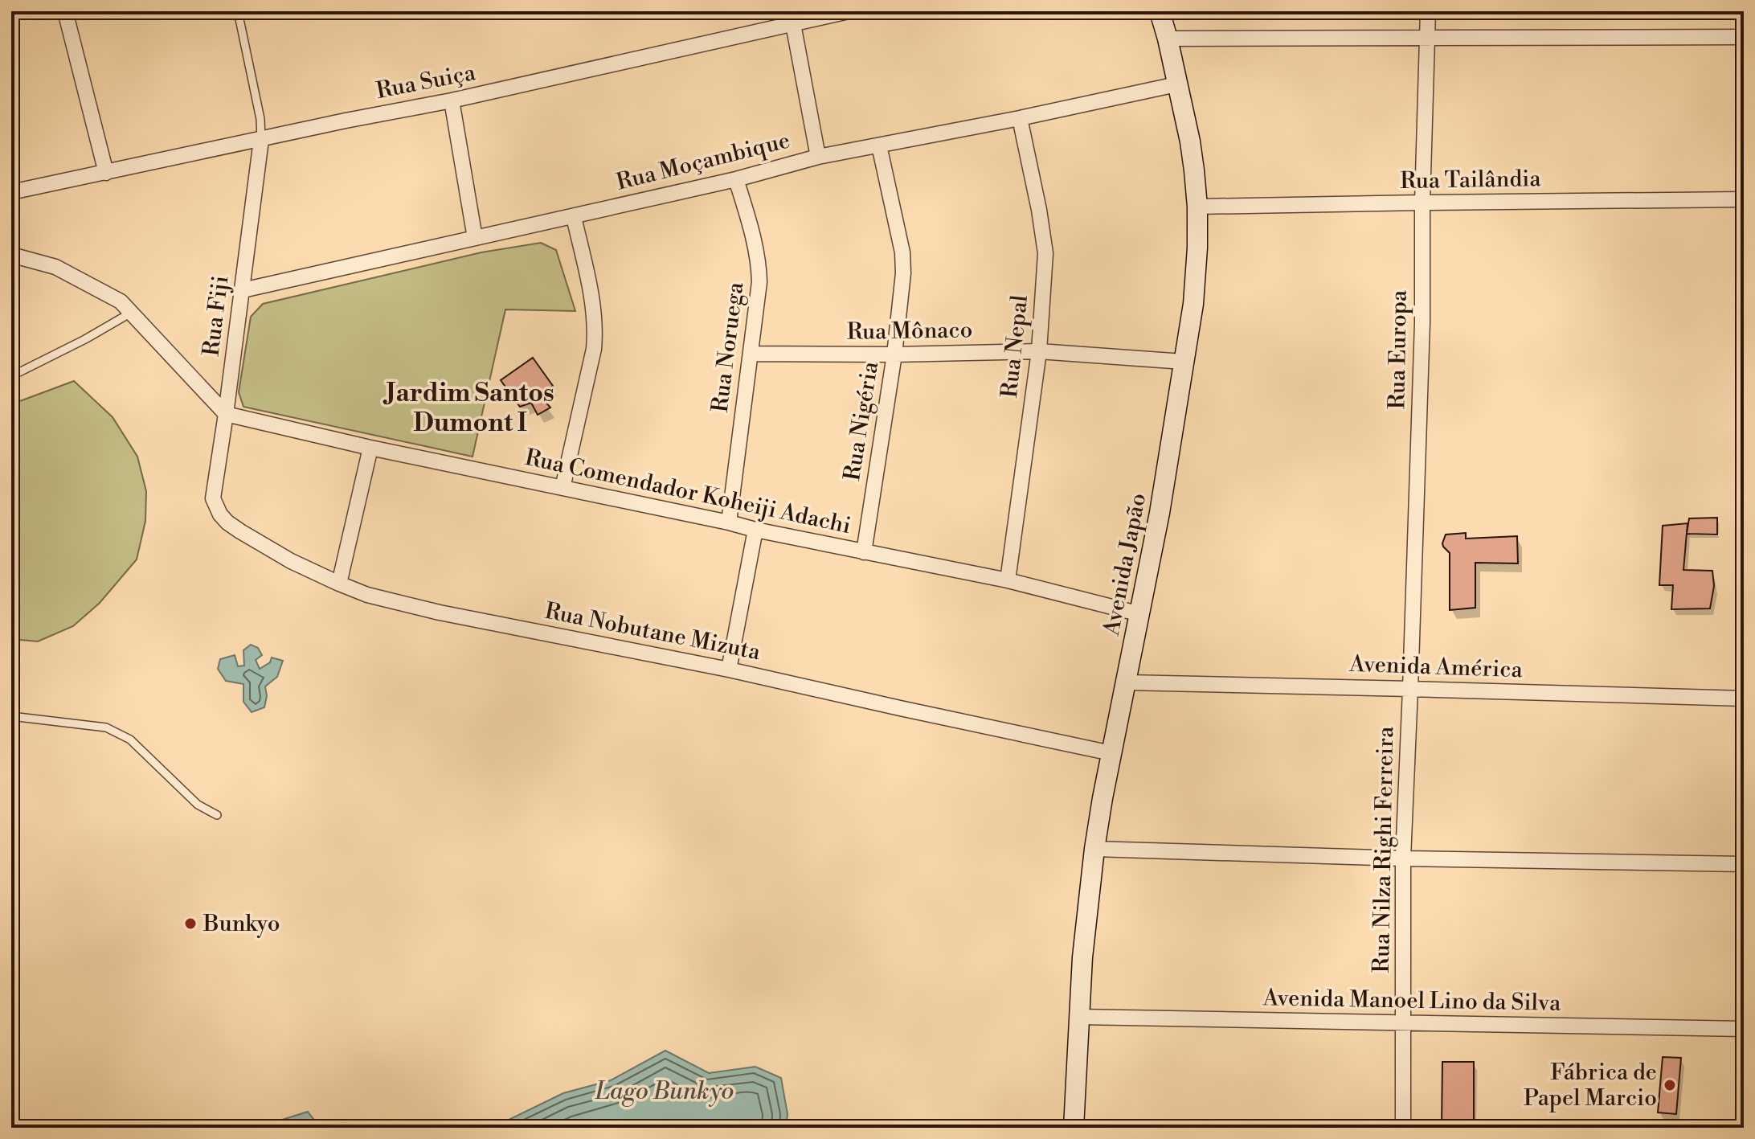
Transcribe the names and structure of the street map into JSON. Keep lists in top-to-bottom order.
{
  "streets": {
    "main road": ["Avenida Japão"],
    "street": [
      "Rua Suiça",
      "Rua Moçambique",
      "Rua Tailândia",
      "Rua Fiji",
      "Rua Mônaco",
      "Rua Nepal",
      "Rua Noruega",
      "Rua Europa",
      "Rua Nigéria",
      "Rua Comendador Koheiji Adachi",
      "Rua Nobutane Mizuta",
      "Avenida América",
      "Rua Nilza Righi Ferreira",
      "Avenida Manoel Lino da Silva"
    ]
  },
  "crossings": [
    ["Rua Suiça", "Rua Fiji"],
    ["Rua Moçambique", "Rua Fiji"],
    ["Rua Moçambique", "Rua Nepal"],
    ["Rua Moçambique", "Rua Noruega"],
    ["Rua Moçambique", "Rua Nigéria"],
    ["Rua Moçambique", "Avenida Japão"],
    ["Rua Tailândia", "Rua Europa"],
    ["Rua Tailândia", "Avenida Japão"],
    ["Rua Fiji", "Rua Comendador Koheiji Adachi"],
    ["Rua Fiji", "Rua Nobutane Mizuta"],
    ["Rua Mônaco", "Rua Nepal"],
    ["Rua Mônaco", "Rua Noruega"],
    ["Rua Mônaco", "Rua Nigéria"],
    ["Rua Mônaco", "Avenida Japão"],
    ["Rua Nepal", "Rua Comendador Koheiji Adachi"],
    ["Rua Noruega", "Rua Comendador Koheiji Adachi"],
    ["Rua Europa", "Avenida América"],
    ["Rua Europa", "Rua Nilza Righi Ferreira"],
    ["Rua Nigéria", "Rua Comendador Koheiji Adachi"],
    ["Rua Comendador Koheiji Adachi", "Avenida Japão"],
    ["Avenida Japão", "Rua Nobutane Mizuta"],
    ["Avenida Japão", "Avenida América"],
    ["Avenida Japão", "Avenida Manoel Lino da Silva"],
    ["Avenida América", "Rua Nilza Righi Ferreira"],
    ["Rua Nilza Righi Ferreira", "Avenida Manoel Lino da Silva"]
  ],
  "districts": ["Jardim Santos Dumont I"],
  "water": ["Lago Bunkyo"],
  "places": ["Bunkyo", "Fábrica de Papel Marcio"]
}
